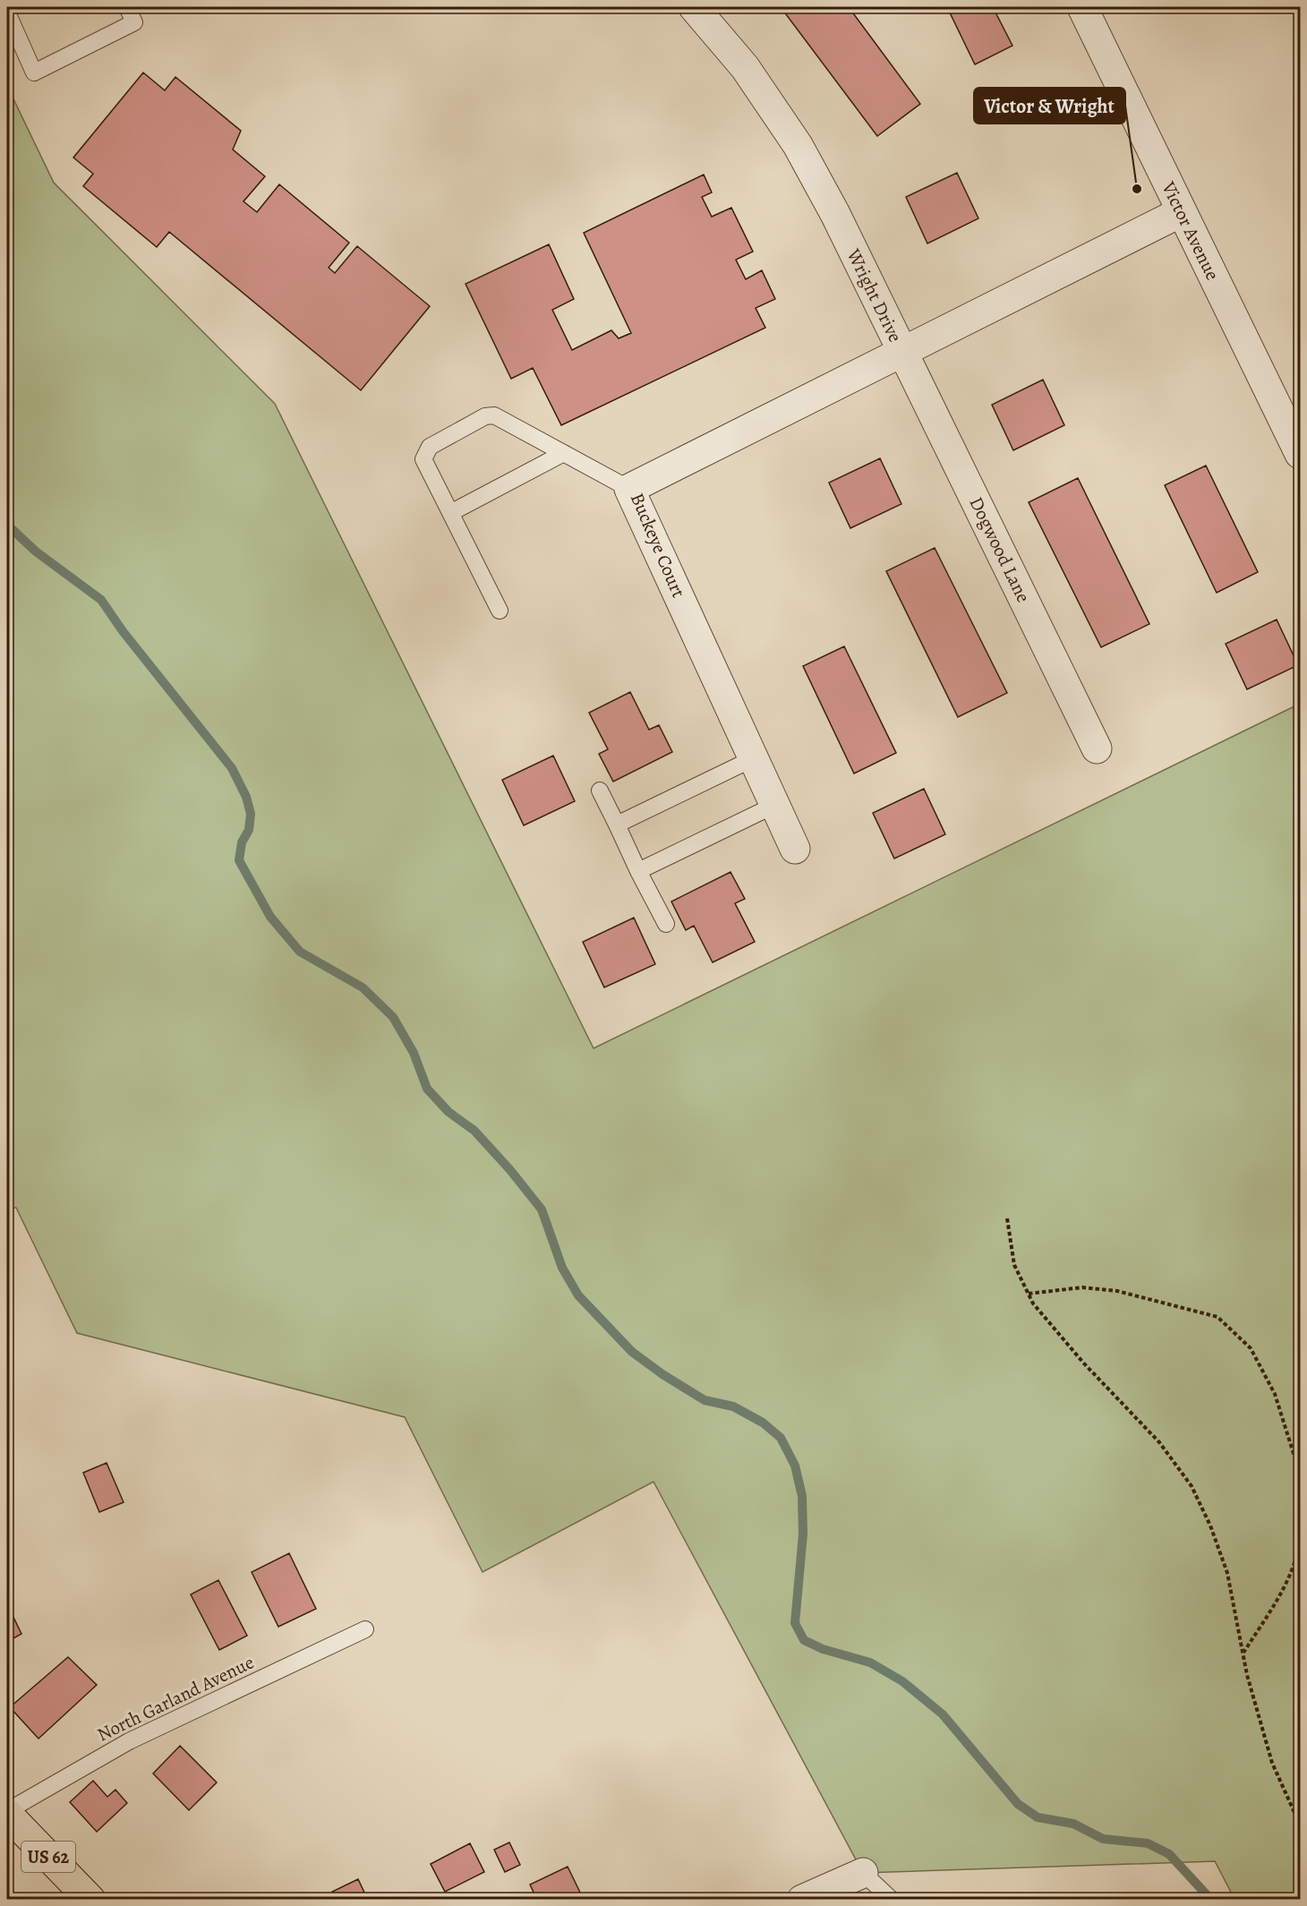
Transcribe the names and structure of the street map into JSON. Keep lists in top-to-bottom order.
{
  "streets": {
    "main road": ["US 62"],
    "street": [
      "Victor Avenue",
      "Wright Drive",
      "Buckeye Court",
      "Dogwood Lane"
    ],
    "lane": ["North Garland Avenue"]
  },
  "crossings": [
    ["Victor Avenue", "Wright Drive"],
    ["Wright Drive", "Buckeye Court"],
    ["Wright Drive", "Dogwood Lane"],
    ["Buckeye Court", "Dogwood Lane"],
    ["North Garland Avenue", "US 62"]
  ],
  "places": ["Victor & Wright"]
}
